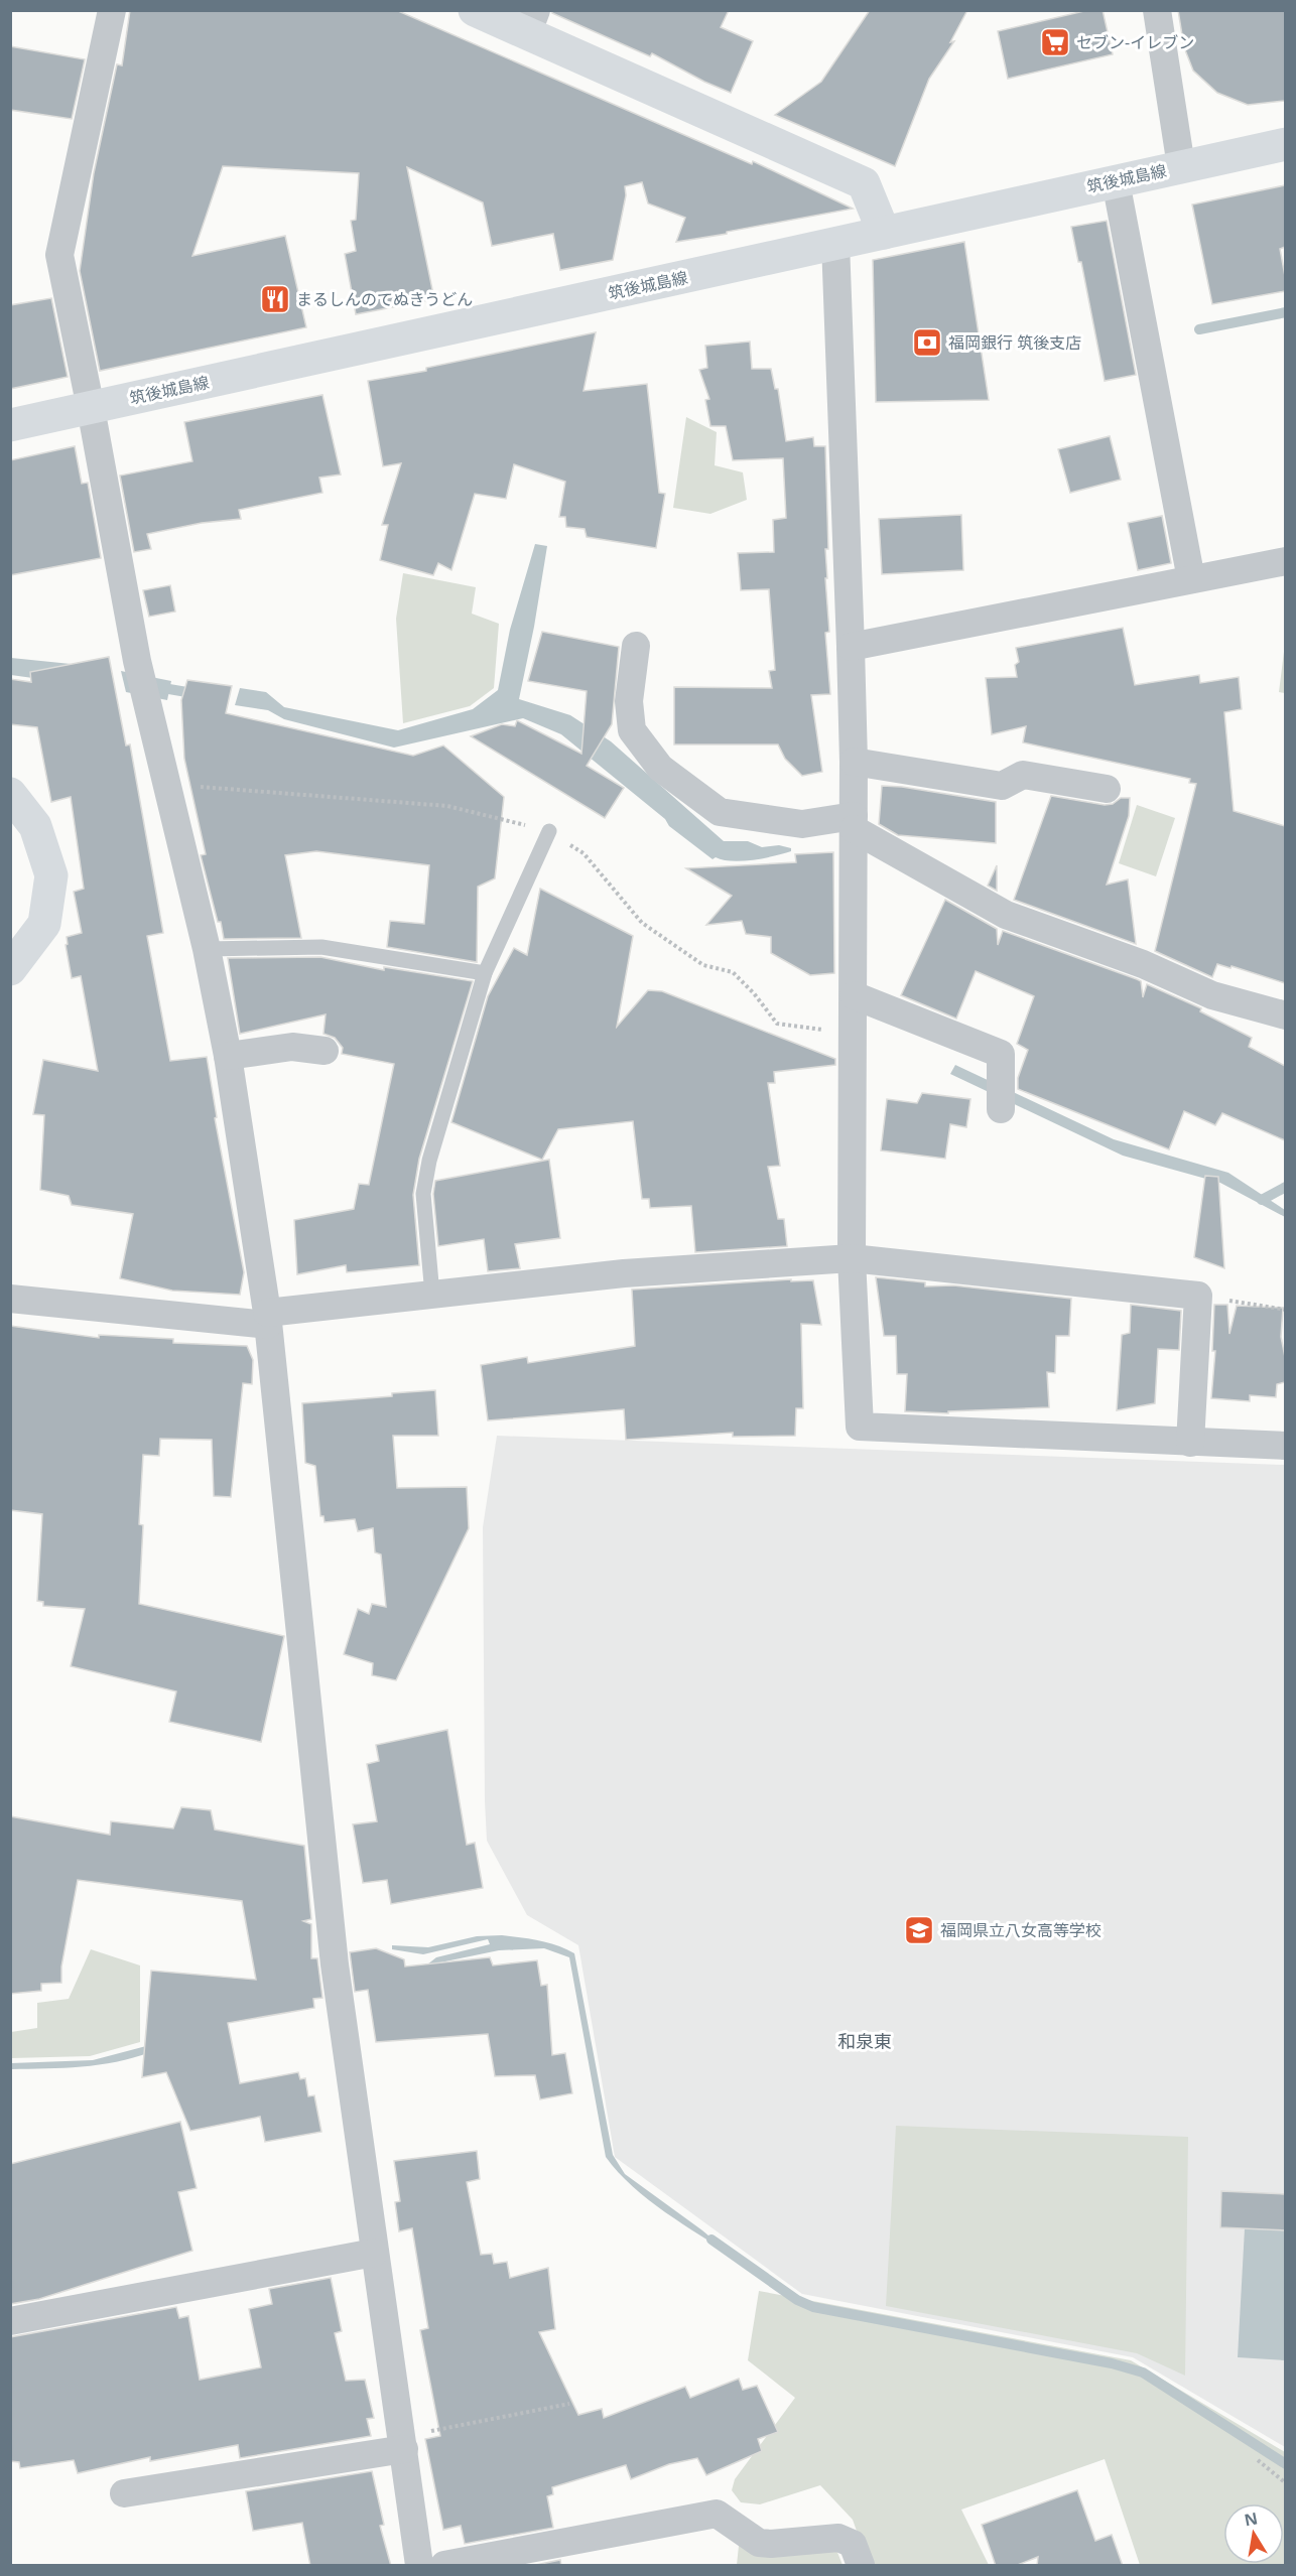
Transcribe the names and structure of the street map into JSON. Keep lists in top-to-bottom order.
{
  "streets": {
    "main road": ["筑後城島線"]
  },
  "districts": ["和泉東"],
  "places": {
    "supermarket": ["セブン-イレブン"],
    "restaurant": ["まるしんのてぬきうどん"],
    "bank": ["福岡銀行 筑後支店"],
    "school or university": ["福岡県立八女高等学校"]
  },
  "north": "top"
}
